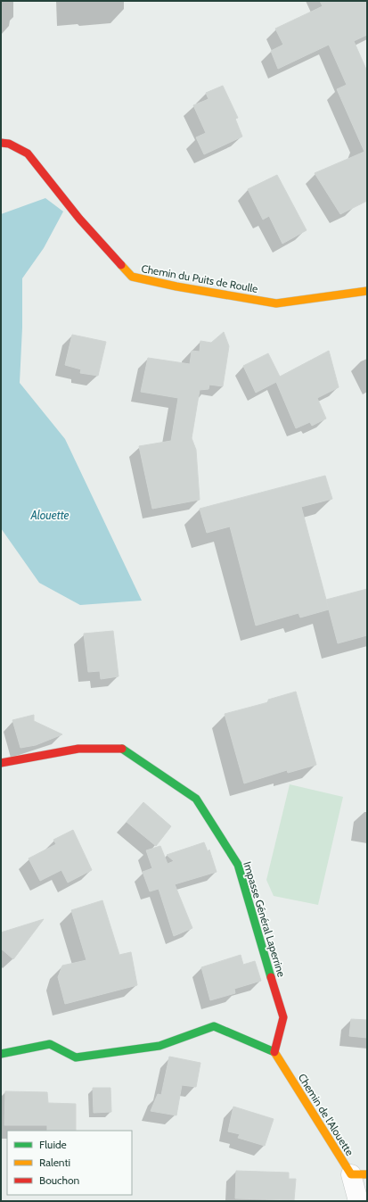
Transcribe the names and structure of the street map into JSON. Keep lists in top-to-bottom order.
{
  "streets": {
    "street": ["Chemin du Puits de Roulle", "Impasse Général Laperrine", "Chemin de l'Alouette"]
  },
  "crossings": [
    ["Impasse Général Laperrine", "Chemin de l'Alouette"]
  ],
  "water": ["Alouette"],
  "legend": ["Fluide", "Ralenti", "Bouchon"]
}
